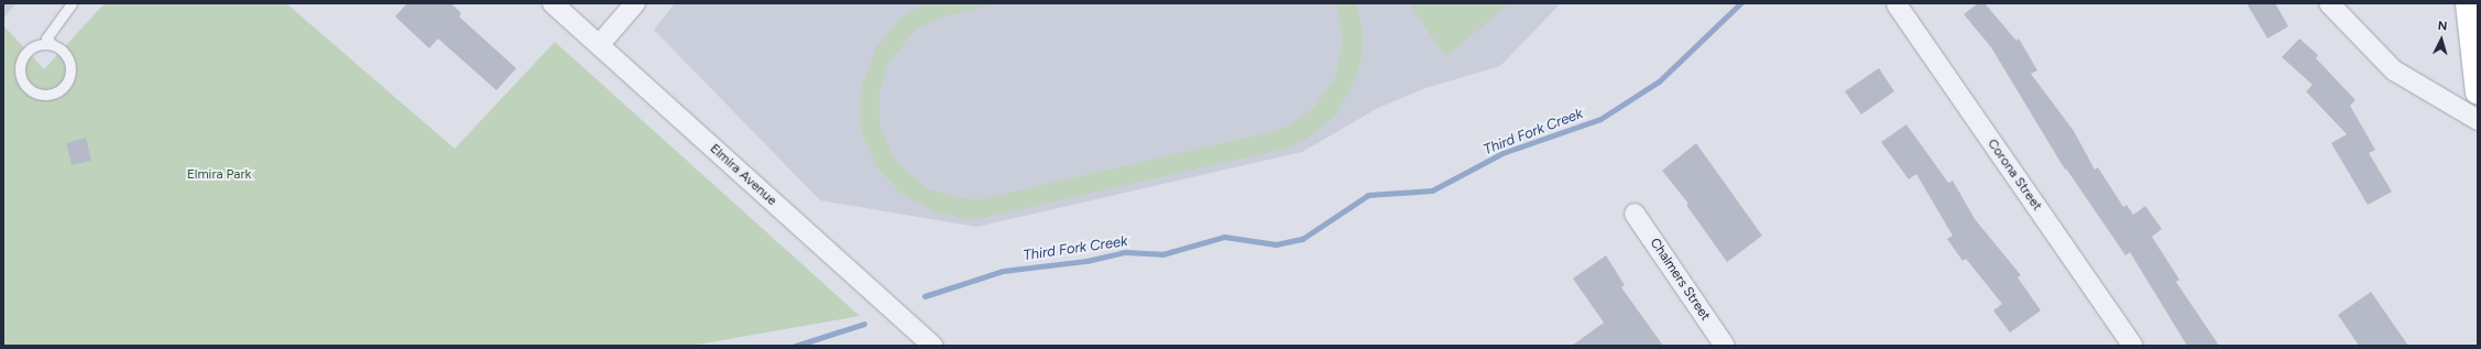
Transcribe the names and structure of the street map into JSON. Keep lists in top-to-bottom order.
{
  "streets": {
    "street": ["Elmira Avenue", "Corona Street", "Chalmers Street"]
  },
  "water": ["Third Fork Creek"],
  "parks": ["Elmira Park"],
  "north": "top"
}
